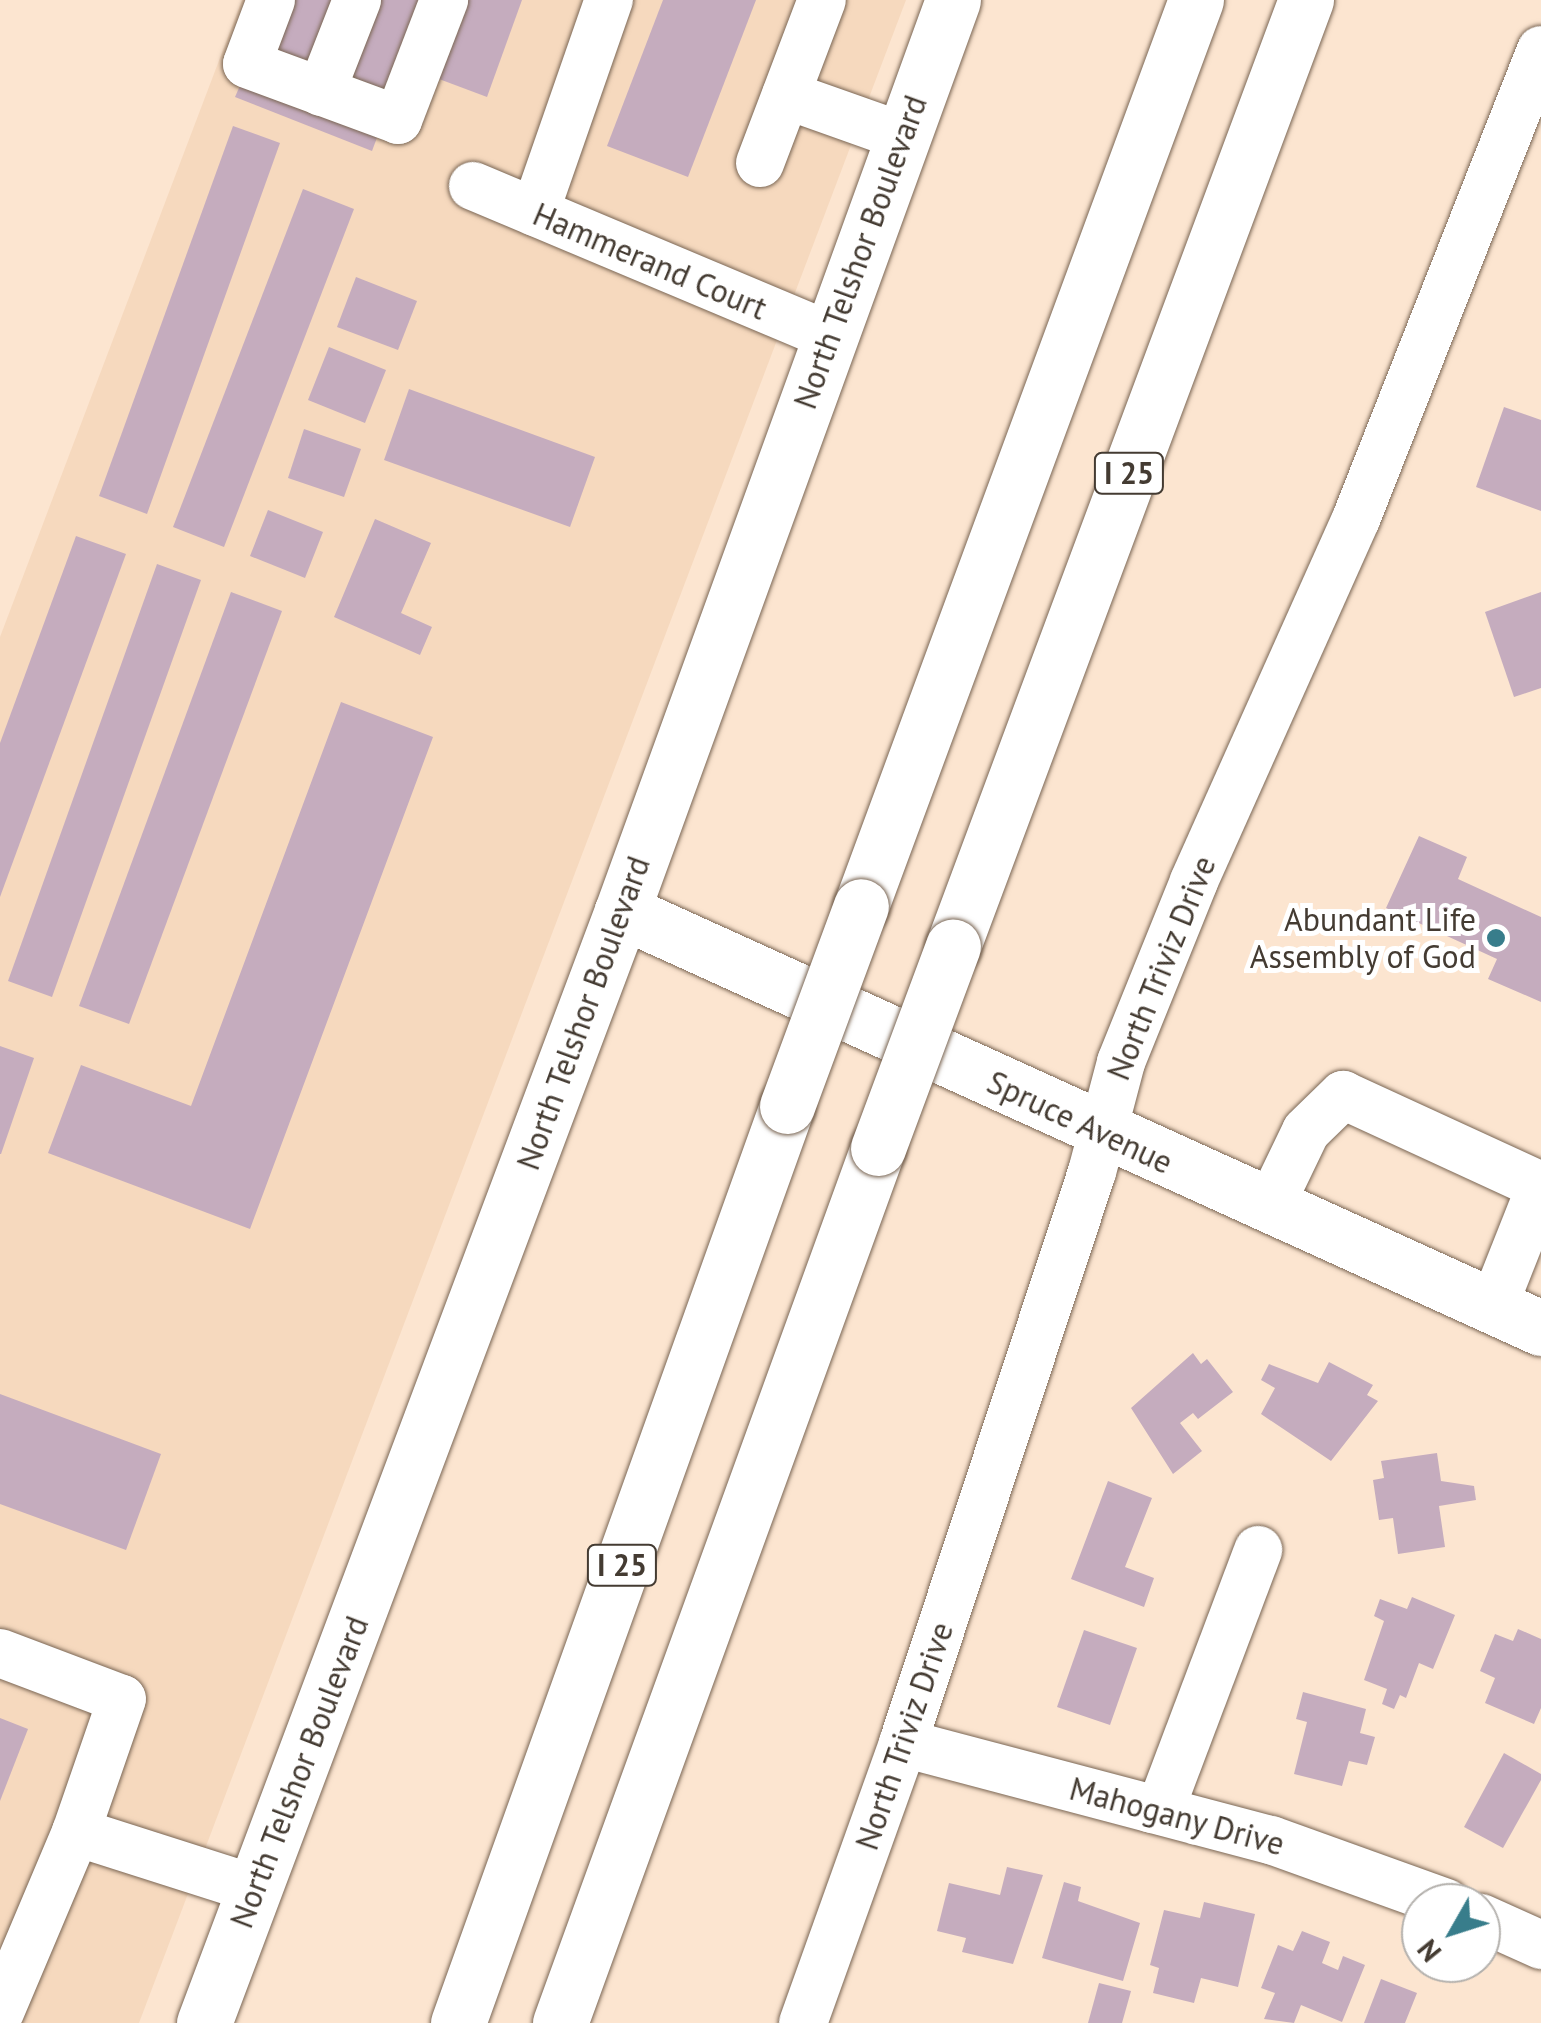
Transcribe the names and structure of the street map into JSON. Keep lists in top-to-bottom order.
{
  "streets": {
    "main road": ["North Telshor Boulevard", "I 25", "Spruce Avenue"],
    "street": ["Hammerand Court", "North Triviz Drive", "Mahogany Drive"]
  },
  "crossings": [
    ["North Telshor Boulevard", "Hammerand Court"],
    ["North Telshor Boulevard", "Spruce Avenue"],
    ["North Triviz Drive", "Spruce Avenue"],
    ["North Triviz Drive", "Mahogany Drive"]
  ],
  "places": ["Abundant Life Assembly of God"],
  "north": "bottom left"
}
